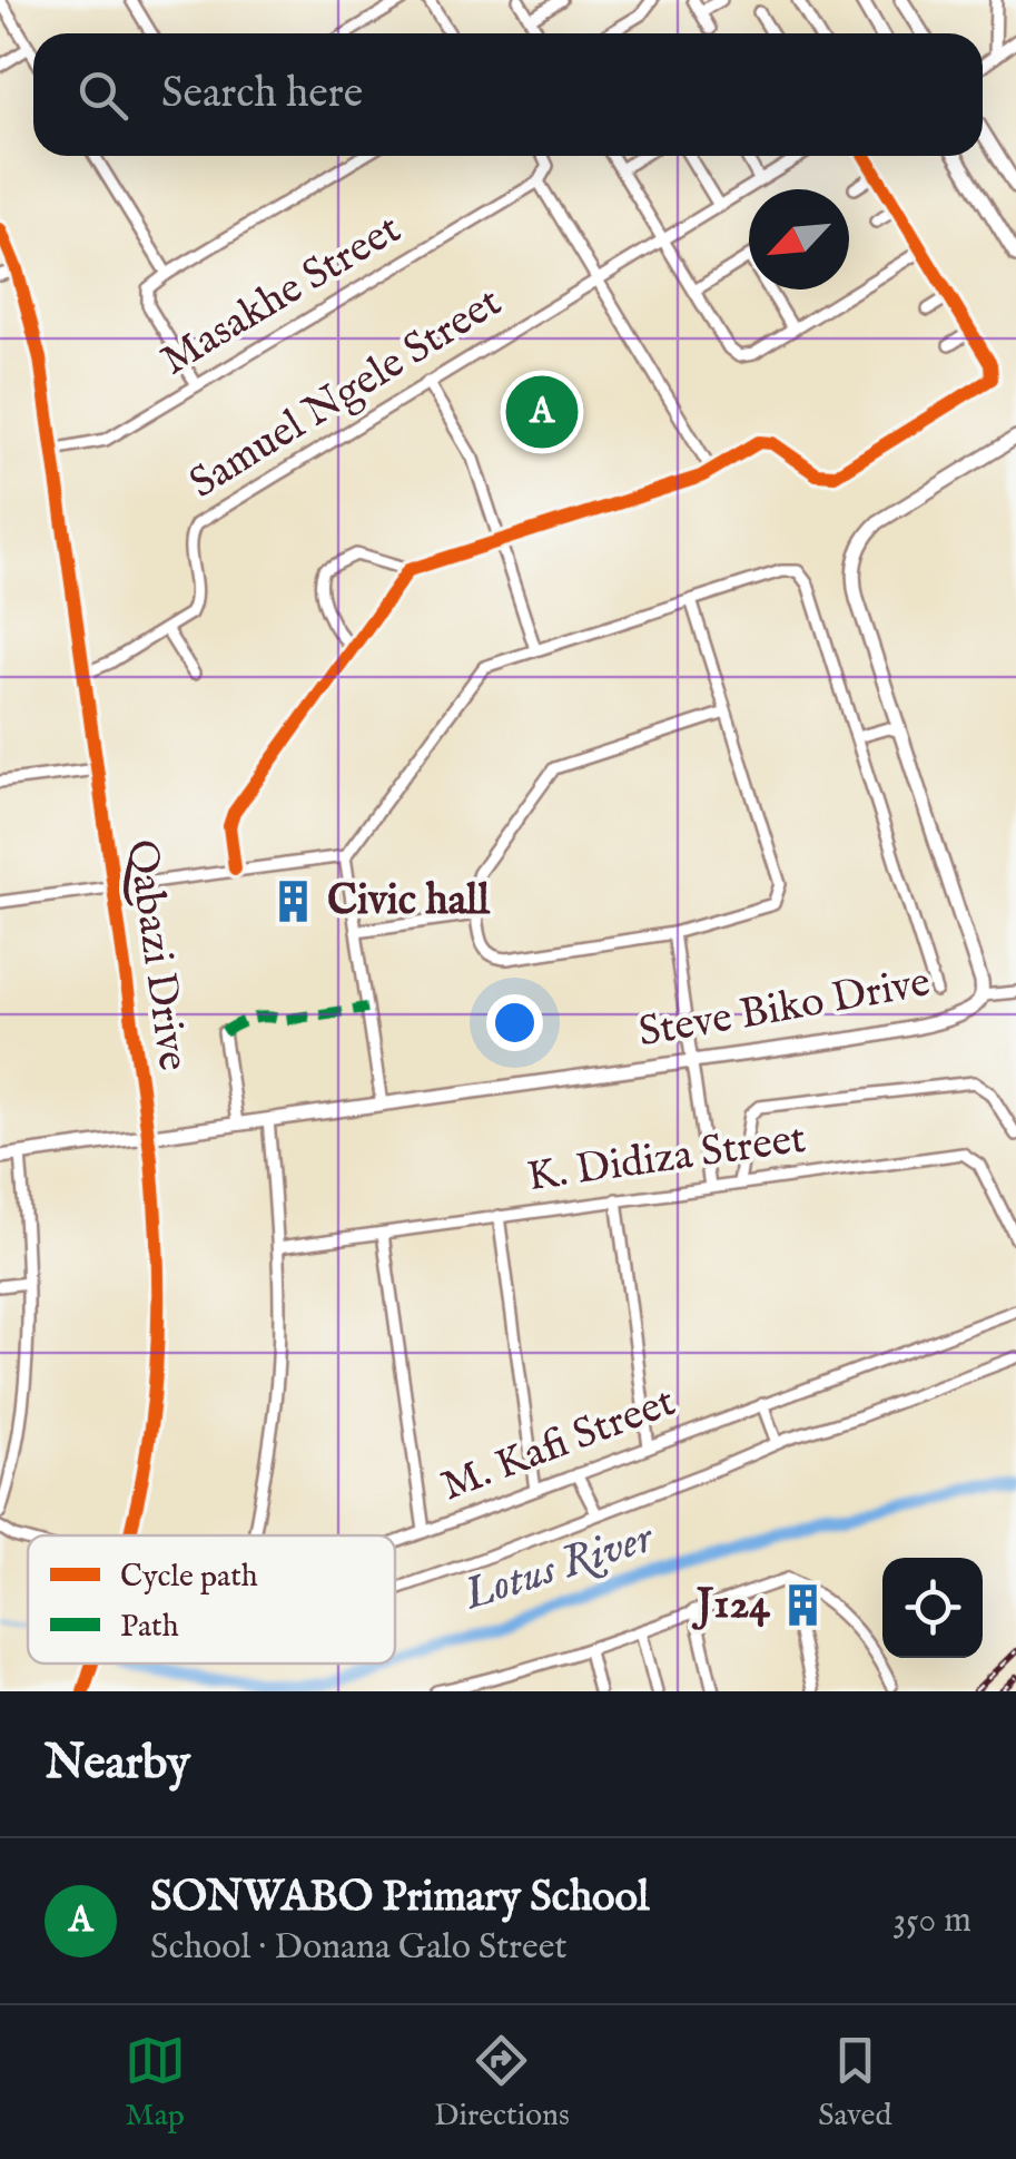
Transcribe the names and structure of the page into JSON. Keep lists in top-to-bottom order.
{
  "streets": {
    "main road": ["Steve Biko Drive"],
    "street": [
      "Masakhe Street",
      "Samuel Ngele Street",
      "Qabazi Drive",
      "K. Didiza Street",
      "M. Kafi Street"
    ]
  },
  "crossings": [
    ["Masakhe Street", "Qabazi Drive"],
    ["Samuel Ngele Street", "Qabazi Drive"],
    ["Qabazi Drive", "Steve Biko Drive"]
  ],
  "water": ["Lotus River"],
  "places": {
    "building": ["Civic hall", "J124"]
  },
  "legend": ["Cycle path", "Path"],
  "north": "bottom left",
  "page": {
    "search": "Search here",
    "pins": "A",
    "heading": "Nearby",
    "list": [
      {
        "mark": "A",
        "name": "SONWABO Primary School",
        "note": "School · Donana Galo Street",
        "value": "350 m"
      }
    ],
    "nav": ["Map", "Directions", "Saved"]
  }
}
